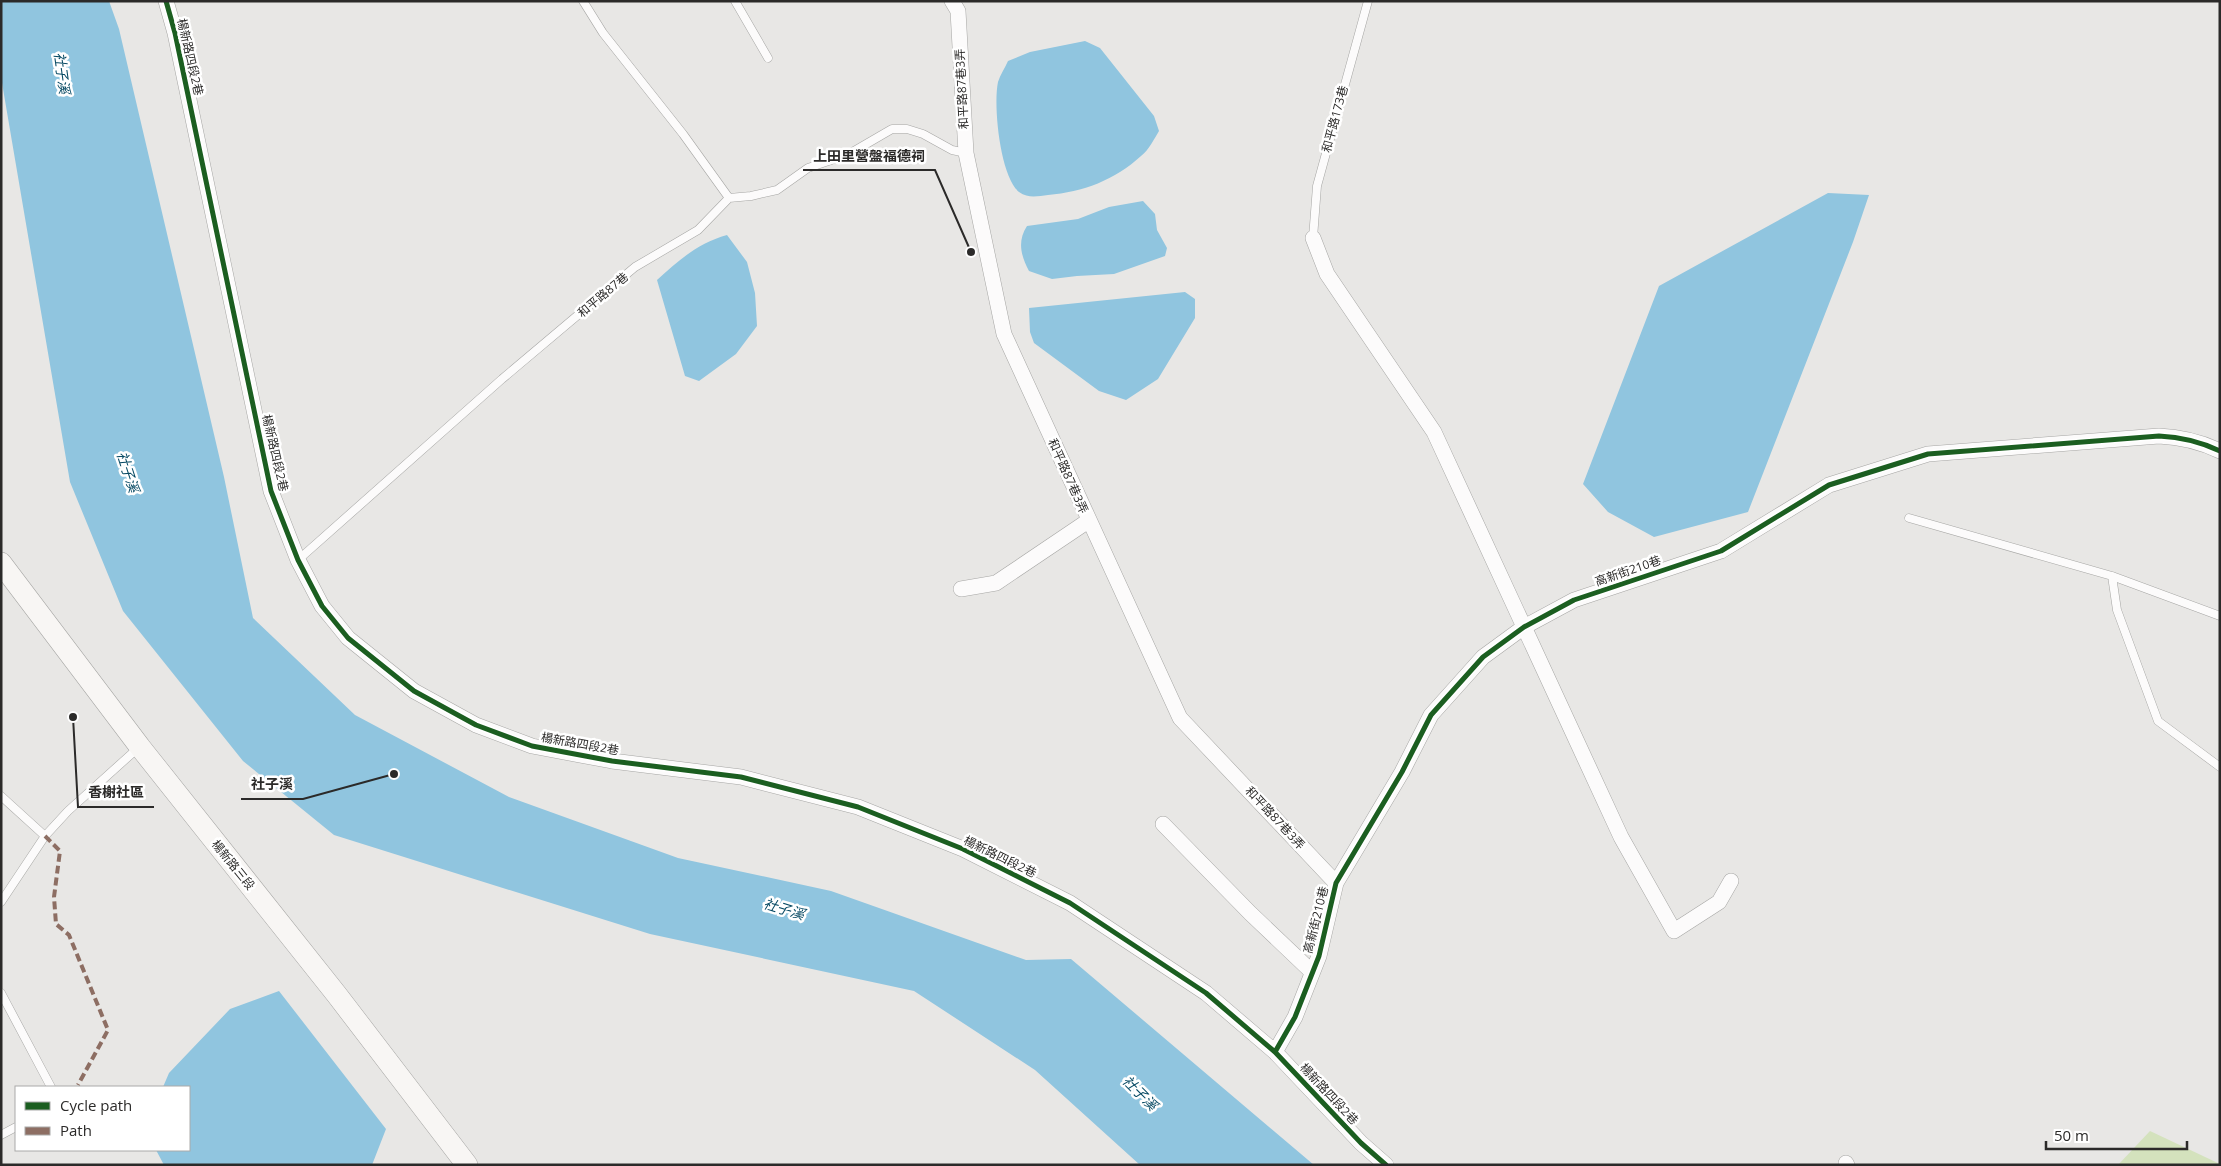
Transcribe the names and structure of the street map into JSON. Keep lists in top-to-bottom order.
{
  "streets": {
    "main road": ["楊新路三段"],
    "street": ["楊新路四段2巷", "和平路87巷3弄", "高新街210巷"],
    "lane": ["和平路173巷", "和平路87巷"]
  },
  "crossings": [
    ["楊新路四段2巷", "和平路87巷"],
    ["楊新路四段2巷", "高新街210巷"],
    ["和平路87巷3弄", "高新街210巷"]
  ],
  "water": ["社子溪"],
  "places": ["上田里營盤福德祠", "香榭社區", "社子溪"],
  "legend": ["Cycle path", "Path"],
  "scale_bar": "50 m"
}
